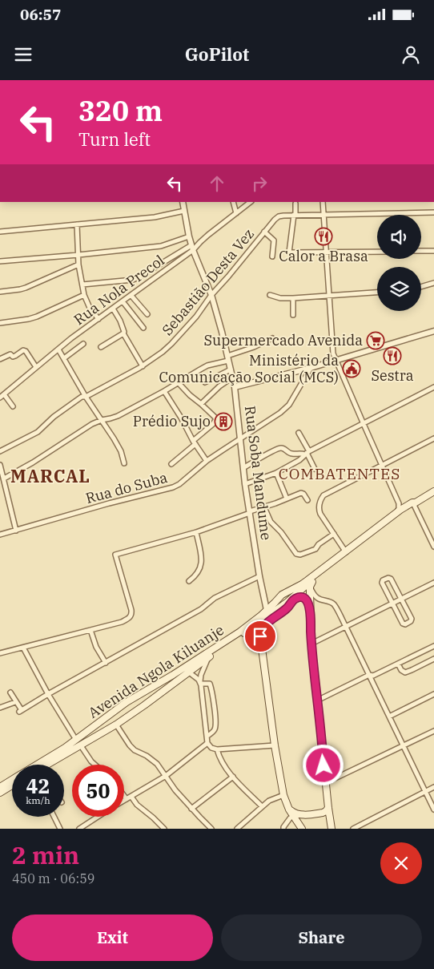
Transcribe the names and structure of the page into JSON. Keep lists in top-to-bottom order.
{
  "streets": {
    "main road": ["Avenida Ngola Kiluanje"],
    "street": [
      "Sebastião Desta Vez",
      "Rua Nola Precol",
      "Rua Soba Mandume",
      "Rua do Suba"
    ]
  },
  "crossings": [
    ["Sebastião Desta Vez", "Rua Soba Mandume"],
    ["Rua Nola Precol", "Rua Soba Mandume"],
    ["Rua Soba Mandume", "Rua do Suba"],
    ["Rua Soba Mandume", "Avenida Ngola Kiluanje"]
  ],
  "districts": ["COMBATENTES", "MARCAL"],
  "places": {
    "restaurant": ["Calor a Brasa", "Sestra"],
    "supermarket": ["Supermercado Avenida"],
    "public building": ["Ministério da Comunicação Social (MCS)"],
    "building": ["Prédio Sujo"]
  },
  "page": {
    "status": "06:57",
    "header": "GoPilot",
    "turn": ["320 m", "Turn left"],
    "speed": "42 km/h",
    "limit": "50",
    "heading": ["2 min", "450 m · 06:59"],
    "buttons": ["Exit", "Share"]
  }
}
